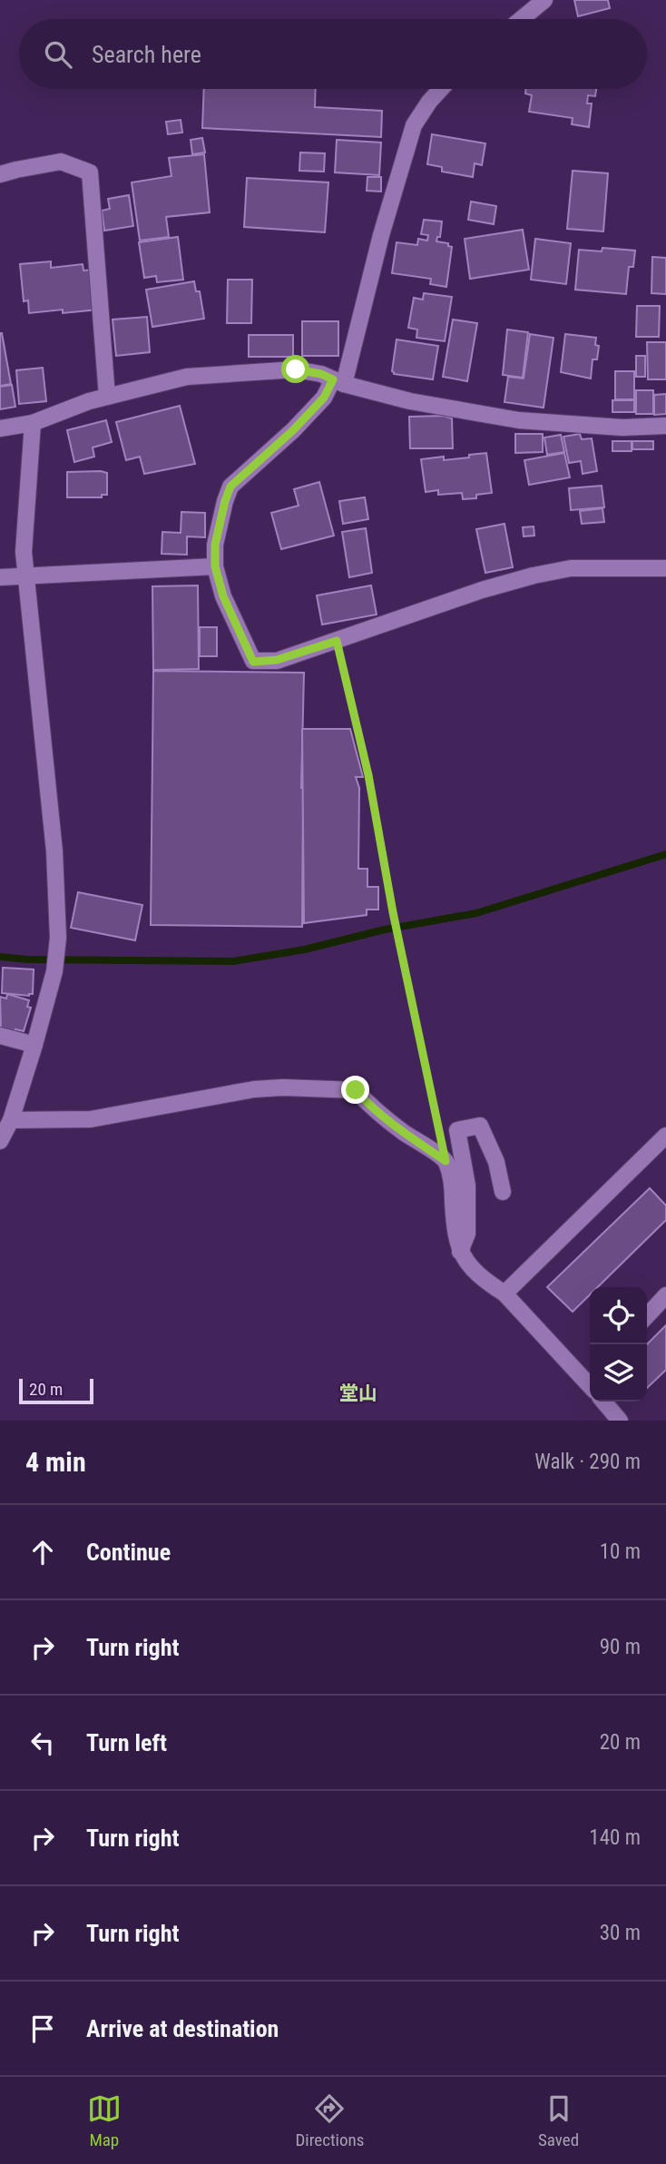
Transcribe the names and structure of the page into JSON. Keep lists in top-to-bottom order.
{
  "districts": ["堂山"],
  "scale_bar": "20 m",
  "page": {
    "search": "Search here",
    "scale": "20 m",
    "heading": ["4 min", "Walk · 290 m"],
    "list": [
      ["Continue", "10 m"],
      ["Turn right", "90 m"],
      ["Turn left", "20 m"],
      ["Turn right", "140 m"],
      ["Turn right", "30 m"],
      "Arrive at destination"
    ],
    "nav": ["Map", "Directions", "Saved"]
  }
}
